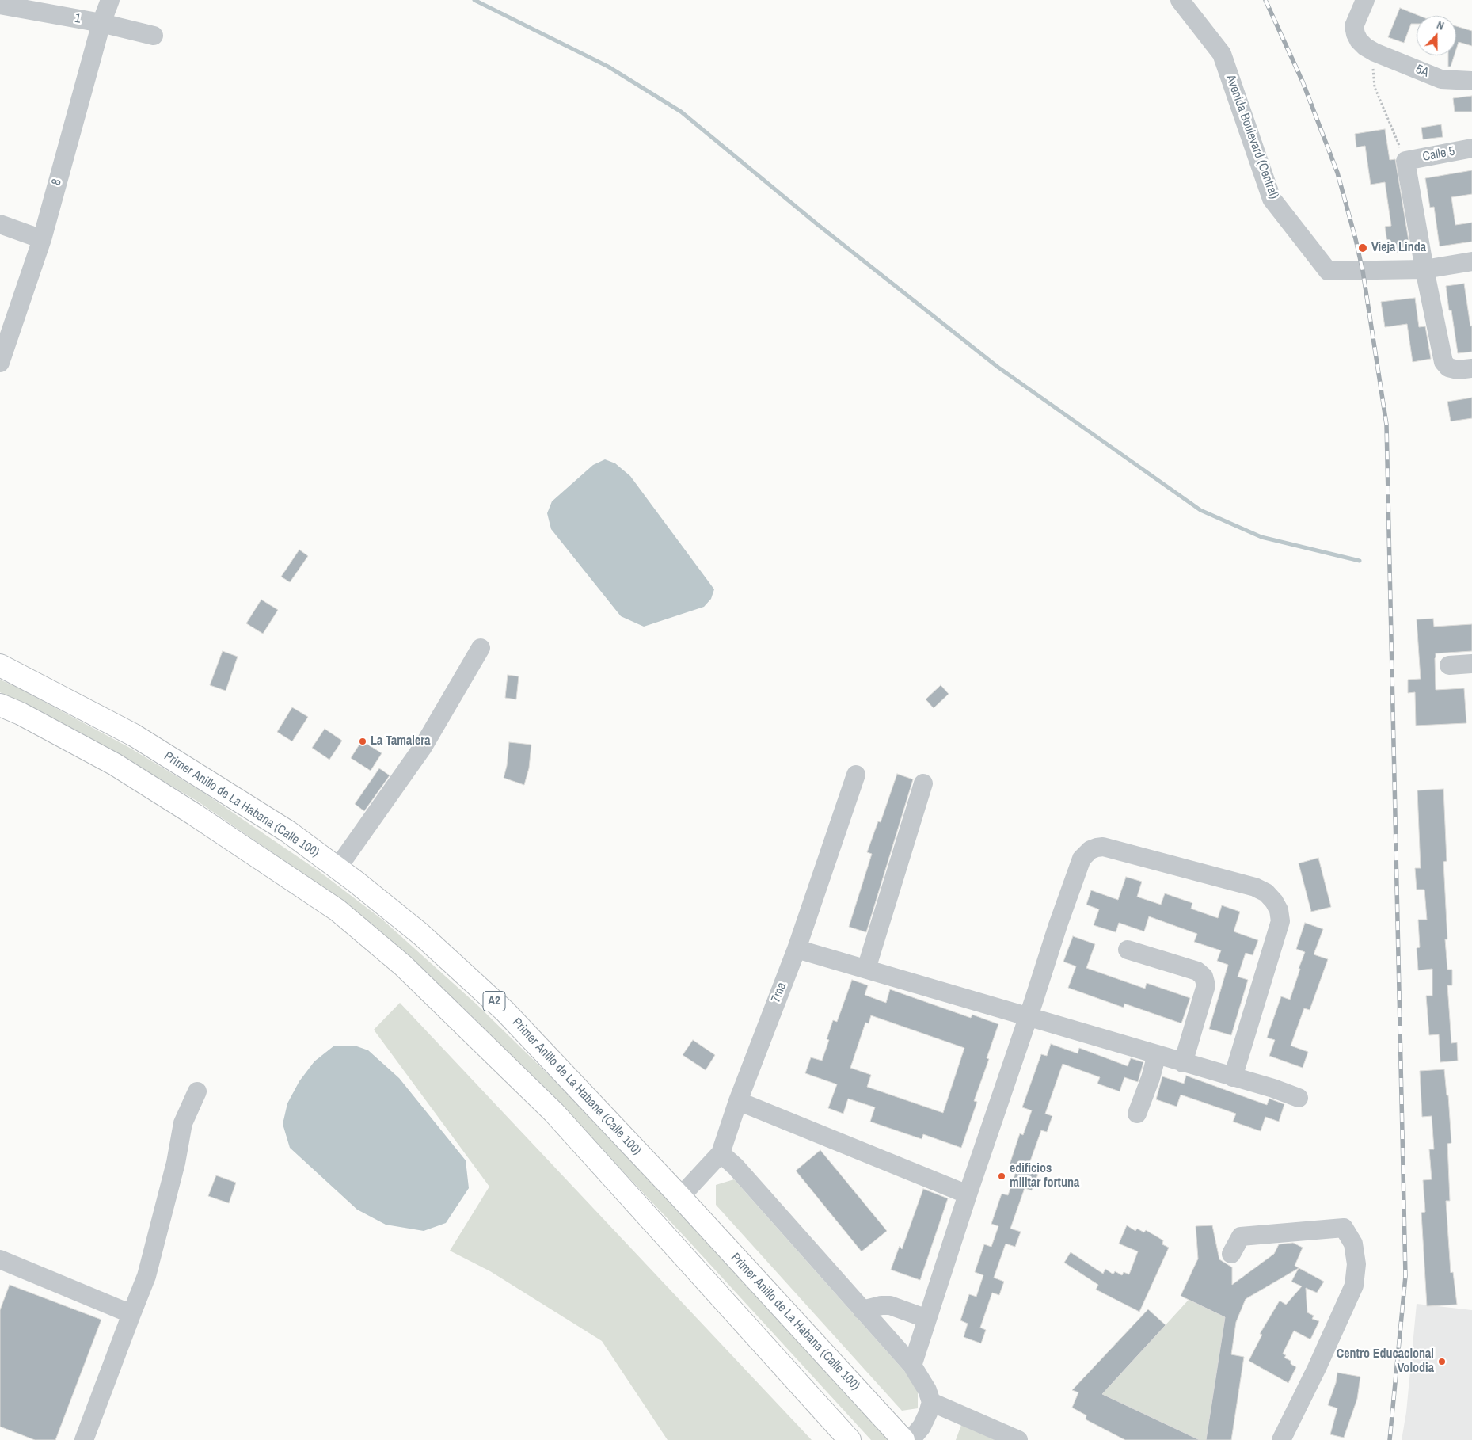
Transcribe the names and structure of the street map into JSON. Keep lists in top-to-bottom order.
{
  "streets": {
    "highway": ["Primer Anillo de La Habana (Calle 100)", "A2"],
    "street": [
      "1",
      "5A",
      "Avenida Boulevard (Central)",
      "Calle 5",
      "8",
      "7ma"
    ]
  },
  "crossings": [
    ["1", "8"],
    ["Primer Anillo de La Habana (Calle 100)", "7ma"]
  ],
  "places": [
    "Vieja Linda",
    "La Tamalera",
    "edificios militar fortuna",
    "Centro Educacional Volodia"
  ],
  "north": "top"
}
